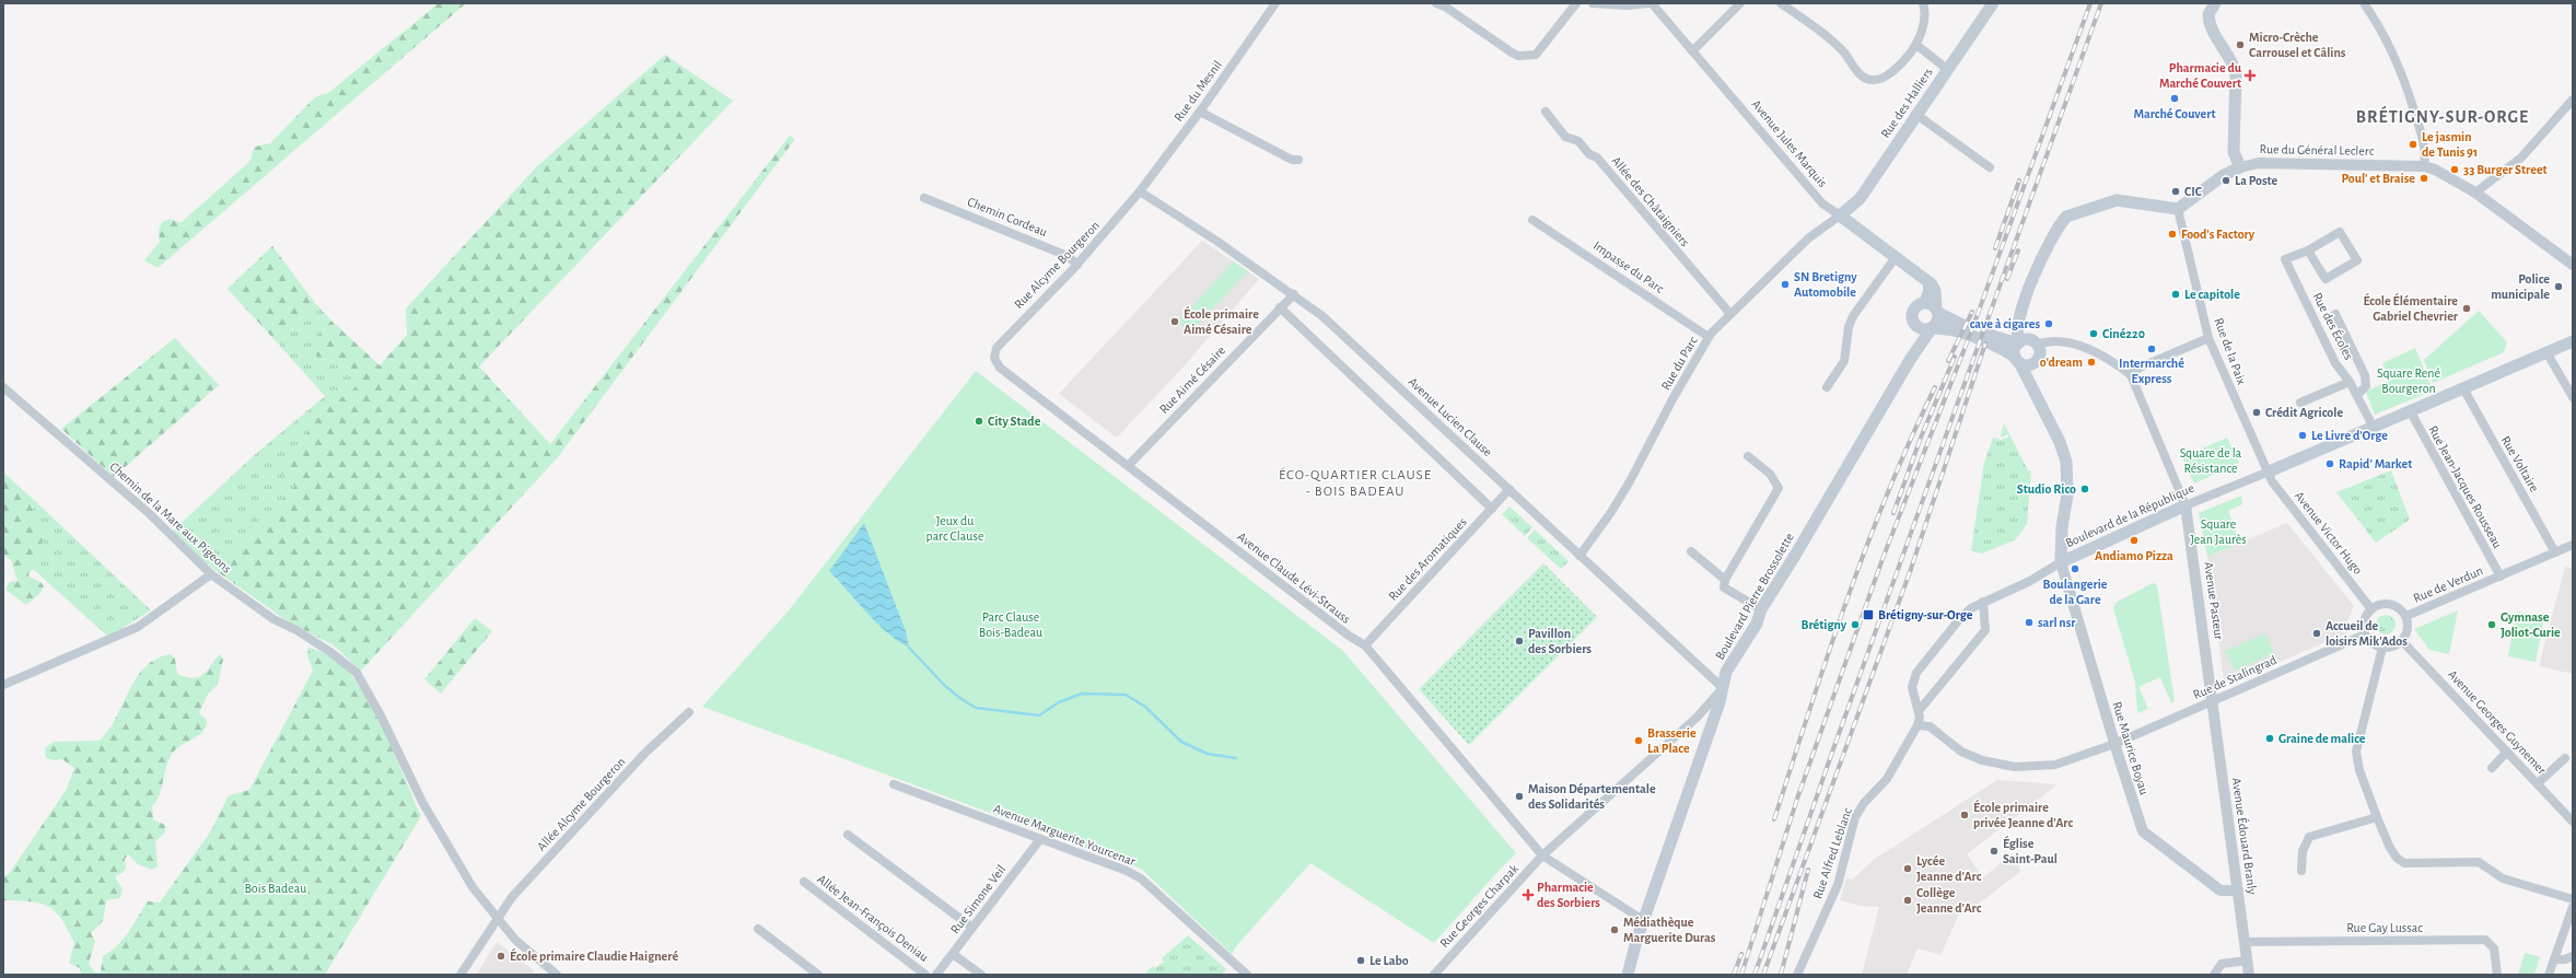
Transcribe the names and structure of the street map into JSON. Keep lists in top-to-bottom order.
{
  "streets": {
    "main road": [
      "Rue des Halliers",
      "Avenue Jules Marquis",
      "Rue du Général Leclerc",
      "Boulevard de la République",
      "Boulevard Pierre Brossolette"
    ],
    "street": [
      "Rue du Mesnil",
      "Allée des Châtaigniers",
      "Chemin Cordeau",
      "Rue Alcyme Bourgeron",
      "Impasse du Parc",
      "Rue des Écoles",
      "Rue de la Paix",
      "Rue du Parc",
      "Rue Aimé Césaire",
      "Avenue Lucien Clause",
      "Rue Voltaire",
      "Rue Jean-Jacques Rousseau",
      "Chemin de la Mare aux Pigeons",
      "Avenue Victor Hugo",
      "Rue des Aromatiques",
      "Avenue Claude Lévi-Strauss",
      "Rue de Verdun",
      "Avenue Pasteur",
      "Rue de Stalingrad",
      "Avenue Georges Guynemer",
      "Rue Maurice Boyau",
      "Allée Alcyme Bourgeron",
      "Avenue Marguerite Yourcenar",
      "Avenue Édouard Branly",
      "Rue Alfred Leblanc",
      "Rue Simone Veil",
      "Rue Georges Charpak",
      "Allée Jean-François Deniau",
      "Rue Gay Lussac"
    ]
  },
  "crossings": [
    ["Rue du Mesnil", "Rue Alcyme Bourgeron"],
    ["Rue du Mesnil", "Avenue Lucien Clause"],
    ["Rue des Halliers", "Avenue Jules Marquis"],
    ["Rue des Halliers", "Rue du Parc"],
    ["Avenue Jules Marquis", "Rue du Parc"],
    ["Rue du Général Leclerc", "Rue de la Paix"],
    ["Allée des Châtaigniers", "Rue du Parc"],
    ["Chemin Cordeau", "Rue Alcyme Bourgeron"],
    ["Rue Alcyme Bourgeron", "Avenue Lucien Clause"],
    ["Rue Alcyme Bourgeron", "Avenue Claude Lévi-Strauss"],
    ["Impasse du Parc", "Rue du Parc"],
    ["Rue des Écoles", "Boulevard de la République"],
    ["Rue de la Paix", "Boulevard de la République"],
    ["Rue de la Paix", "Avenue Victor Hugo"],
    ["Rue du Parc", "Avenue Lucien Clause"],
    ["Rue Aimé Césaire", "Avenue Lucien Clause"],
    ["Rue Aimé Césaire", "Avenue Claude Lévi-Strauss"],
    ["Avenue Lucien Clause", "Rue des Aromatiques"],
    ["Avenue Lucien Clause", "Boulevard Pierre Brossolette"],
    ["Avenue Lucien Clause", "Rue Georges Charpak"],
    ["Rue Voltaire", "Boulevard de la République"],
    ["Rue Voltaire", "Rue de Verdun"],
    ["Rue Jean-Jacques Rousseau", "Boulevard de la République"],
    ["Rue Jean-Jacques Rousseau", "Rue de Verdun"],
    ["Boulevard de la République", "Avenue Victor Hugo"],
    ["Boulevard de la République", "Avenue Pasteur"],
    ["Boulevard de la République", "Rue Maurice Boyau"],
    ["Chemin de la Mare aux Pigeons", "Allée Alcyme Bourgeron"],
    ["Avenue Victor Hugo", "Rue de Verdun"],
    ["Avenue Victor Hugo", "Rue de Stalingrad"],
    ["Avenue Victor Hugo", "Avenue Georges Guynemer"],
    ["Rue des Aromatiques", "Avenue Claude Lévi-Strauss"],
    ["Avenue Claude Lévi-Strauss", "Boulevard Pierre Brossolette"],
    ["Avenue Claude Lévi-Strauss", "Rue Georges Charpak"],
    ["Rue de Verdun", "Rue de Stalingrad"],
    ["Rue de Verdun", "Avenue Georges Guynemer"],
    ["Boulevard Pierre Brossolette", "Rue Georges Charpak"],
    ["Avenue Pasteur", "Rue de Stalingrad"],
    ["Avenue Pasteur", "Avenue Édouard Branly"],
    ["Rue de Stalingrad", "Avenue Georges Guynemer"],
    ["Rue de Stalingrad", "Rue Maurice Boyau"],
    ["Rue de Stalingrad", "Avenue Édouard Branly"],
    ["Rue de Stalingrad", "Rue Alfred Leblanc"],
    ["Rue Maurice Boyau", "Avenue Édouard Branly"],
    ["Avenue Marguerite Yourcenar", "Rue Simone Veil"],
    ["Avenue Édouard Branly", "Rue Gay Lussac"]
  ],
  "districts": ["BRÉTIGNY-SUR-ORGE", "ÉCO-QUARTIER CLAUSE - BOIS BADEAU"],
  "parks": [
    "Square René Bourgeron",
    "Square de la Résistance",
    "Jeux du parc Clause",
    "Square Jean Jaurès",
    "Parc Clause Bois-Badeau",
    "Bois Badeau"
  ],
  "places": {
    "other": [
      "Micro-Crèche Carrousel et Câlins",
      "Marché Couvert",
      "Le jasmin de Tunis 91",
      "33 Burger Street",
      "Poul' et Braise",
      "La Poste",
      "CIC",
      "Food's Factory",
      "SN Bretigny Automobile",
      "Police municipale",
      "Le capitole",
      "École Élémentaire Gabriel Chevrier",
      "École primaire Aimé Césaire",
      "cave à cigares",
      "Ciné220",
      "Intermarché Express",
      "o'dream",
      "Crédit Agricole",
      "City Stade",
      "Le Livre d'Orge",
      "Rapid' Market",
      "Studio Rico",
      "Andiamo Pizza",
      "Boulangerie de la Gare",
      "sarl nsr",
      "Brétigny",
      "Gymnase Joliot-Curie",
      "Accueil de loisirs Mik'Ados",
      "Pavillon des Sorbiers",
      "Graine de malice",
      "Brasserie La Place",
      "Maison Départementale des Solidarités",
      "École primaire privée Jeanne d'Arc",
      "Église Saint-Paul",
      "Lycée Jeanne d'Arc",
      "Collège Jeanne d'Arc",
      "Médiathèque Marguerite Duras",
      "École primaire Claudie Haigneré",
      "Le Labo"
    ],
    "health": ["Pharmacie du Marché Couvert", "Pharmacie des Sorbiers"],
    "transit": ["Brétigny-sur-Orge"]
  }
}
